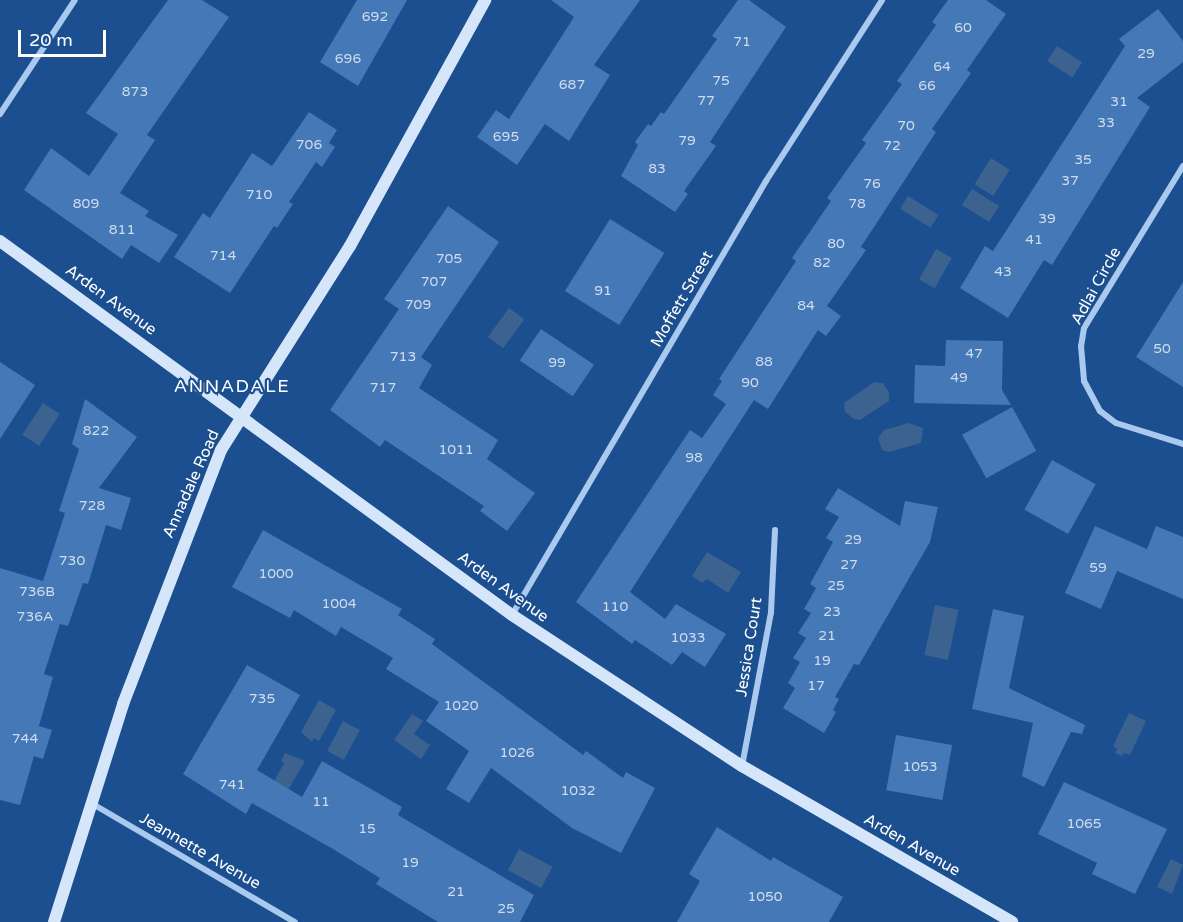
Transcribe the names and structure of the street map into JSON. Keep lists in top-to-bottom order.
{
  "streets": {
    "street": [
      "Adlai Circle",
      "Moffett Street",
      "Arden Avenue",
      "Annadale Road",
      "Jessica Court",
      "Jeannette Avenue"
    ]
  },
  "crossings": [
    ["Moffett Street", "Arden Avenue"],
    ["Arden Avenue", "Annadale Road"],
    ["Arden Avenue", "Jessica Court"],
    ["Annadale Road", "Jeannette Avenue"]
  ],
  "districts": ["ANNADALE"],
  "house_numbers": [
    "692",
    "60",
    "71",
    "29",
    "696",
    "64",
    "75",
    "687",
    "66",
    "873",
    "77",
    "31",
    "33",
    "70",
    "695",
    "79",
    "706",
    "72",
    "35",
    "83",
    "37",
    "76",
    "710",
    "809",
    "78",
    "39",
    "811",
    "41",
    "80",
    "714",
    "705",
    "82",
    "43",
    "707",
    "91",
    "709",
    "84",
    "50",
    "47",
    "713",
    "88",
    "99",
    "49",
    "90",
    "717",
    "822",
    "1011",
    "98",
    "728",
    "29",
    "730",
    "27",
    "59",
    "1000",
    "25",
    "736B",
    "1004",
    "110",
    "23",
    "736A",
    "21",
    "1033",
    "19",
    "17",
    "735",
    "1020",
    "744",
    "1026",
    "1053",
    "741",
    "1032",
    "11",
    "1065",
    "15",
    "19",
    "21",
    "1050",
    "25"
  ],
  "scale_bar": "20 m"
}
